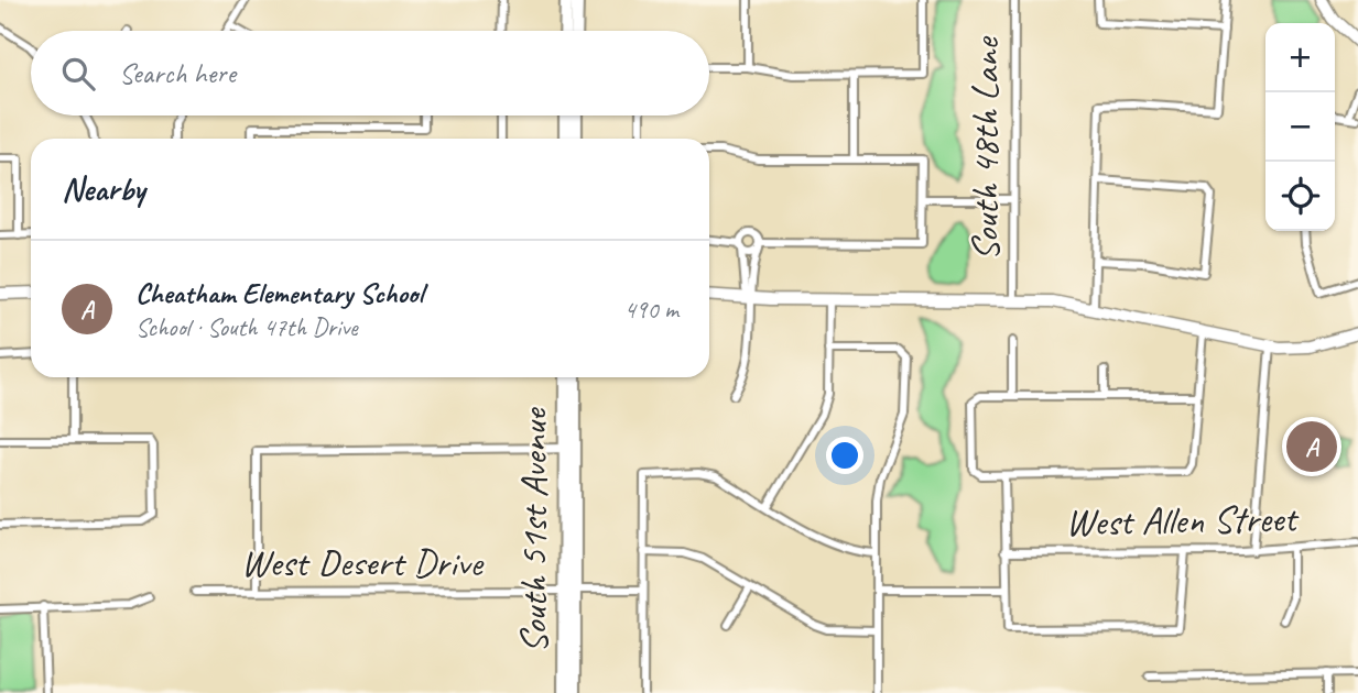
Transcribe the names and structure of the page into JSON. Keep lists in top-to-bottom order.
{
  "streets": {
    "main road": ["South 51st Avenue"],
    "street": ["South 48th Lane", "West Allen Street", "West Desert Drive"]
  },
  "crossings": [
    ["South 51st Avenue", "West Desert Drive"]
  ],
  "page": {
    "map_buttons": ["+", "−"],
    "search": "Search here",
    "heading": "Nearby",
    "list": [
      {
        "mark": "A",
        "name": "Cheatham Elementary School",
        "note": "School · South 47th Drive",
        "value": "490 m"
      }
    ],
    "pins": "A"
  }
}
